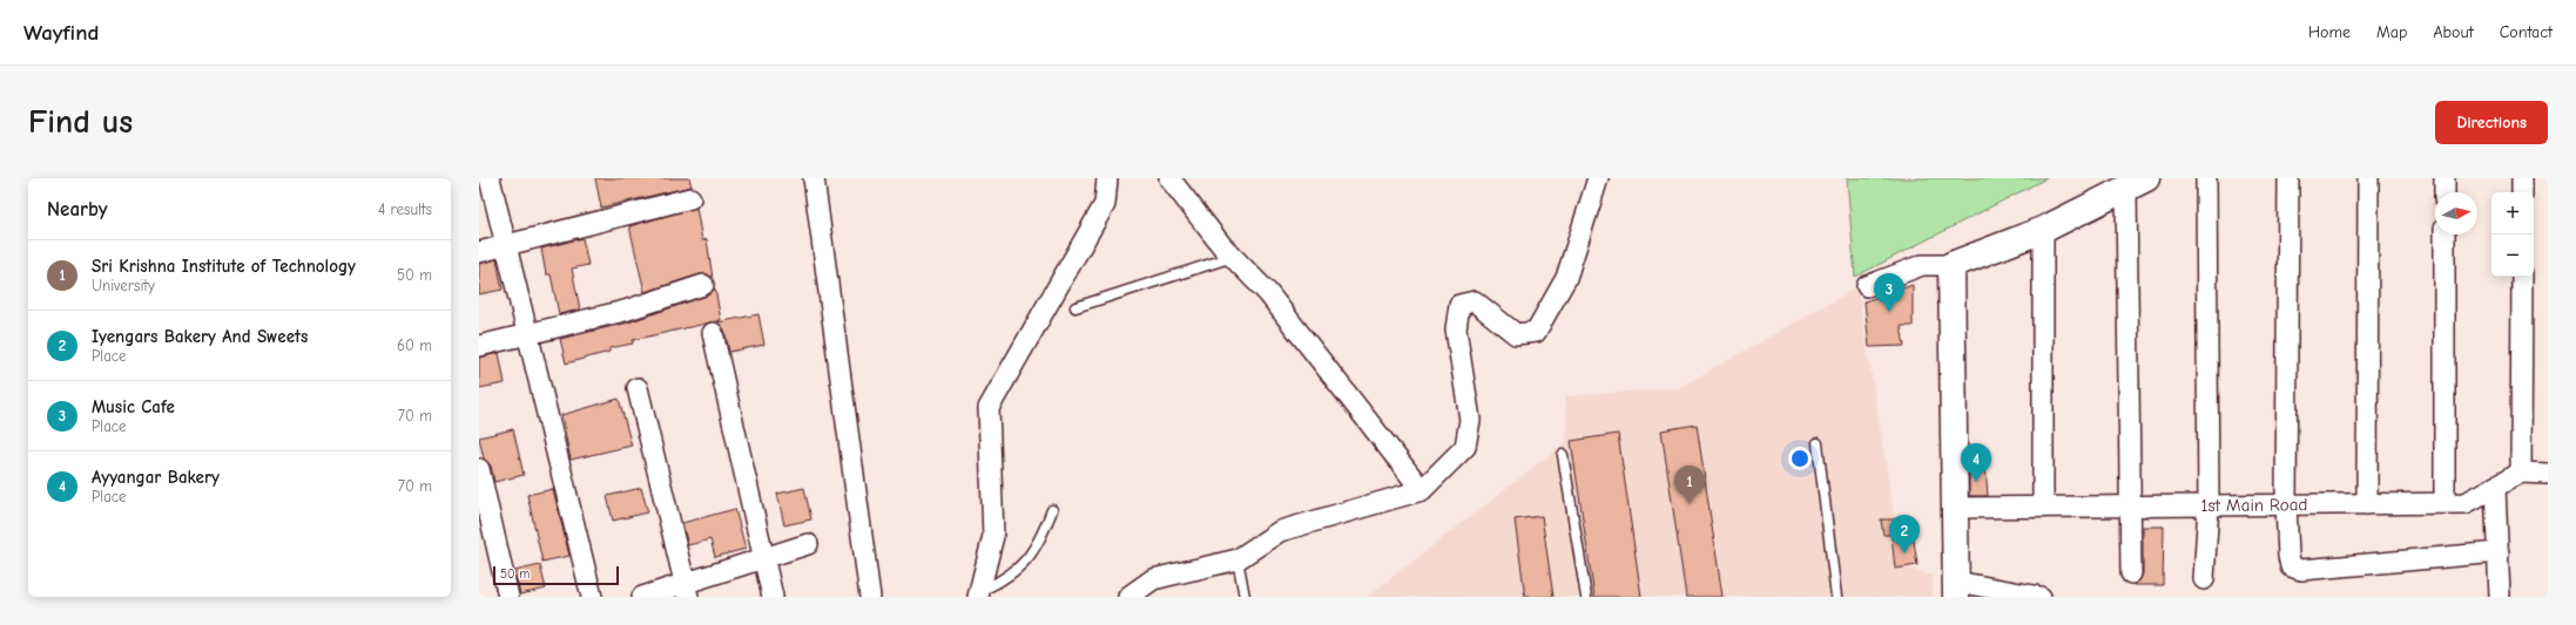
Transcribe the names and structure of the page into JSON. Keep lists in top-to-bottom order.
{
  "streets": {
    "street": ["1st Main Road"]
  },
  "scale_bar": "50 m",
  "north": "right",
  "page": {
    "header": "Wayfind",
    "nav": [
      "Home",
      "Map",
      "About",
      "Contact"
    ],
    "buttons": "Directions",
    "title": "Find us",
    "heading": ["Nearby", "4 results"],
    "map_buttons": ["+", "−"],
    "list": [
      {
        "mark": "1",
        "name": "Sri Krishna Institute of Technology",
        "note": "University",
        "value": "50 m"
      },
      {
        "mark": "2",
        "name": "Iyengars Bakery And Sweets",
        "note": "Place",
        "value": "60 m"
      },
      {
        "mark": "3",
        "name": "Music Cafe",
        "note": "Place",
        "value": "70 m"
      },
      {
        "mark": "4",
        "name": "Ayyangar Bakery",
        "note": "Place",
        "value": "70 m"
      }
    ],
    "pins": [
      "3",
      "4",
      "1",
      "2"
    ],
    "scale": "50 m"
  }
}
